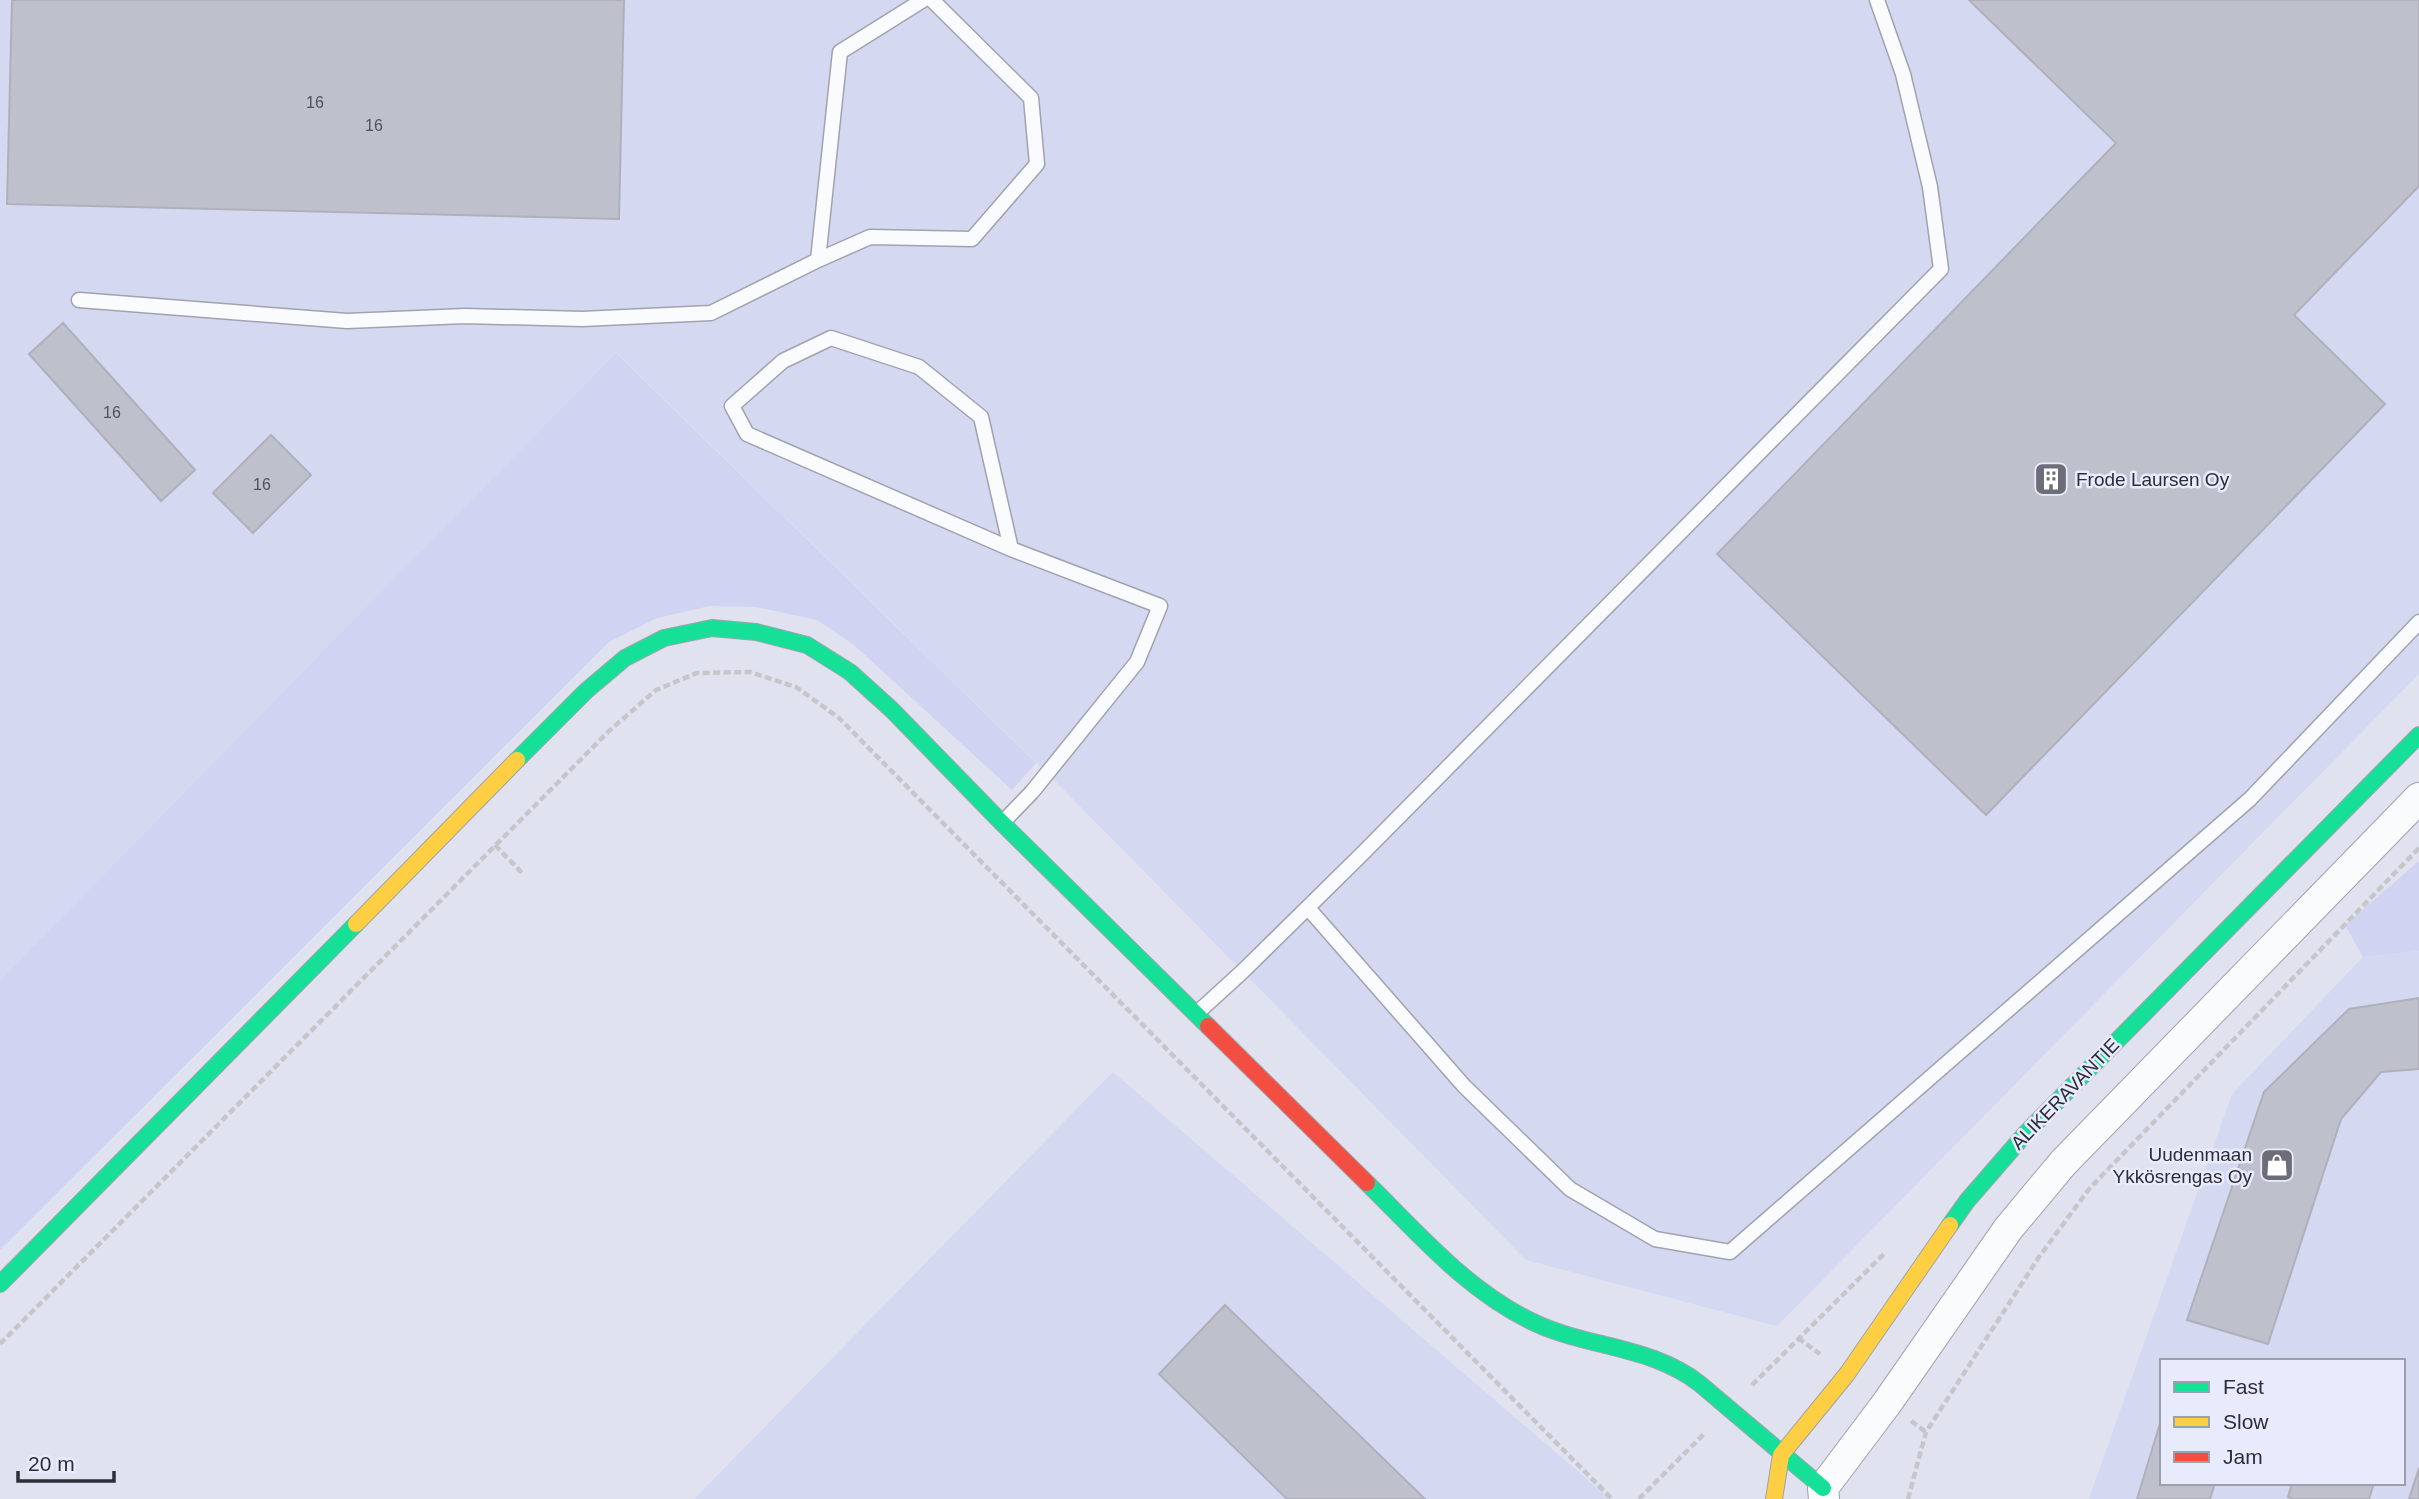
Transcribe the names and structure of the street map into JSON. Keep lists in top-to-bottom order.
{
  "streets": {
    "street": ["ALIKERAVANTIE"]
  },
  "places": {
    "building": ["Frode Laursen Oy"],
    "shop": ["Uudenmaan Ykkösrengas Oy"]
  },
  "house_numbers": [
    "16",
    "16",
    "16",
    "16"
  ],
  "legend": ["Fast", "Slow", "Jam"],
  "scale_bar": "20 m"
}
